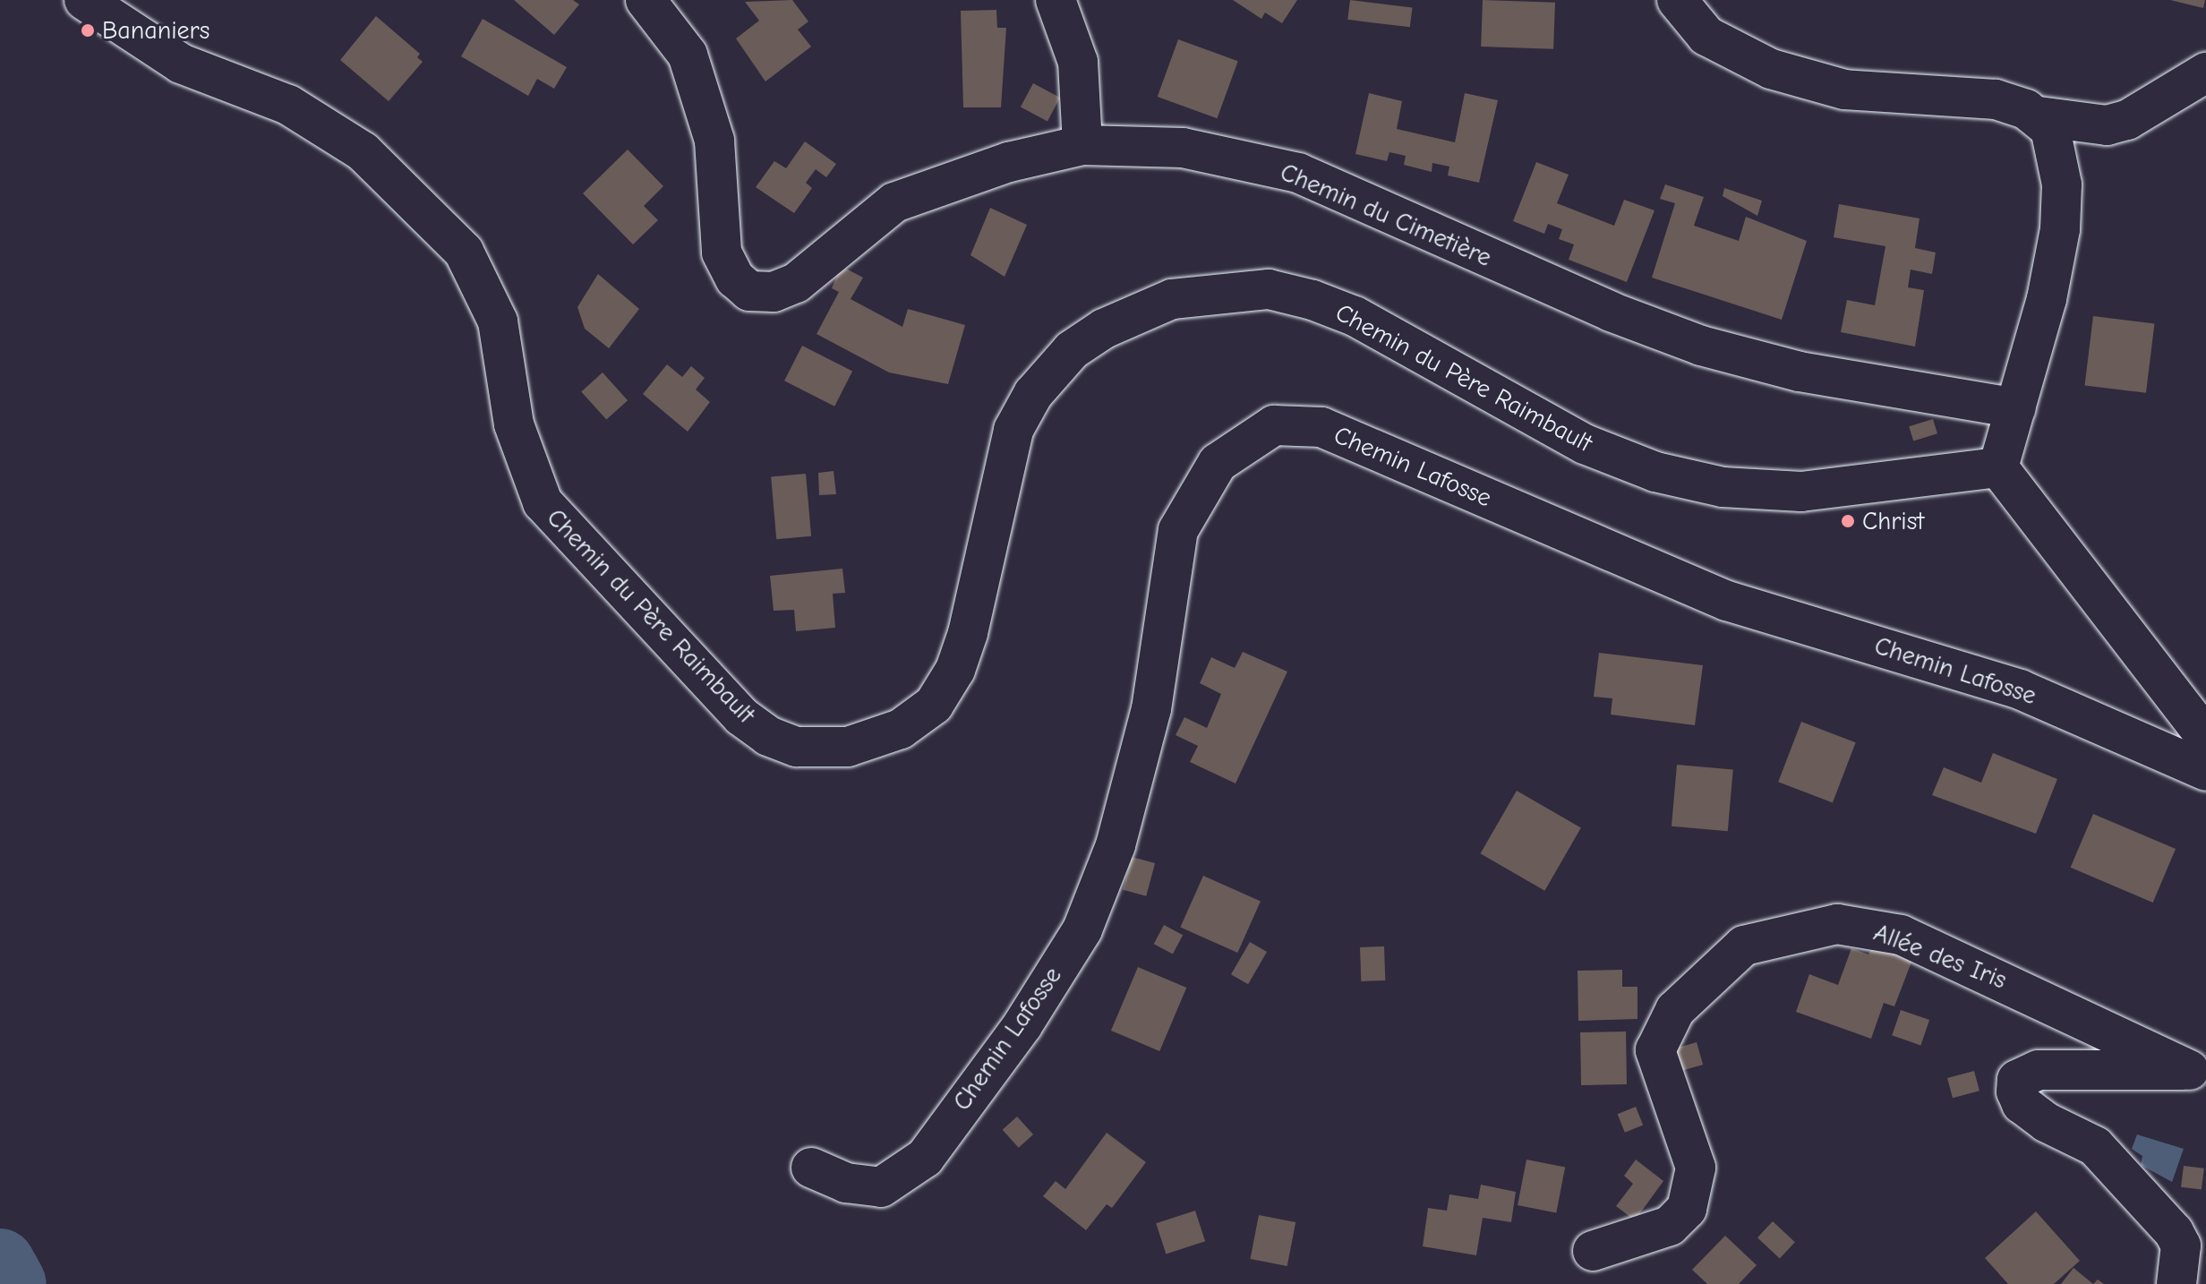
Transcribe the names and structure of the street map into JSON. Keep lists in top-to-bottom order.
{
  "streets": {
    "street": [
      "Chemin du Cimetière",
      "Chemin du Père Raimbault",
      "Chemin Lafosse",
      "Allée des Iris"
    ]
  },
  "places": ["Bananiers", "Christ"]
}
